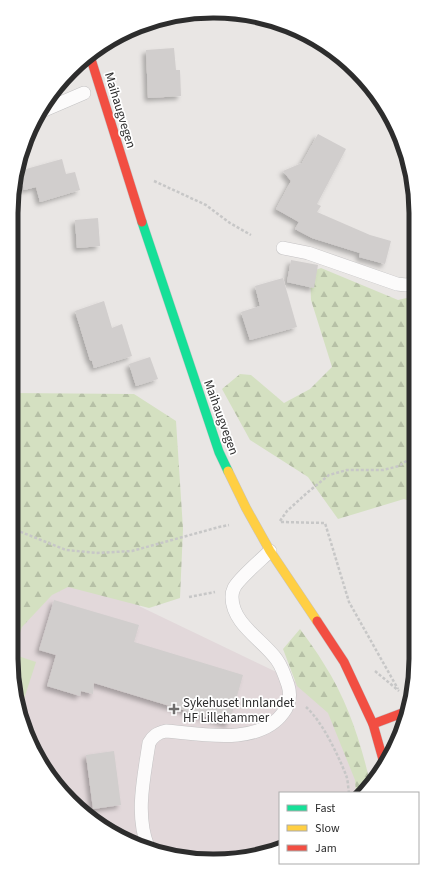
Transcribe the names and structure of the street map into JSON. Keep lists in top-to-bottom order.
{
  "streets": {
    "street": ["Maihaugvegen"]
  },
  "places": {
    "health": ["Sykehuset Innlandet HF Lillehammer"]
  },
  "legend": ["Fast", "Slow", "Jam"]
}
